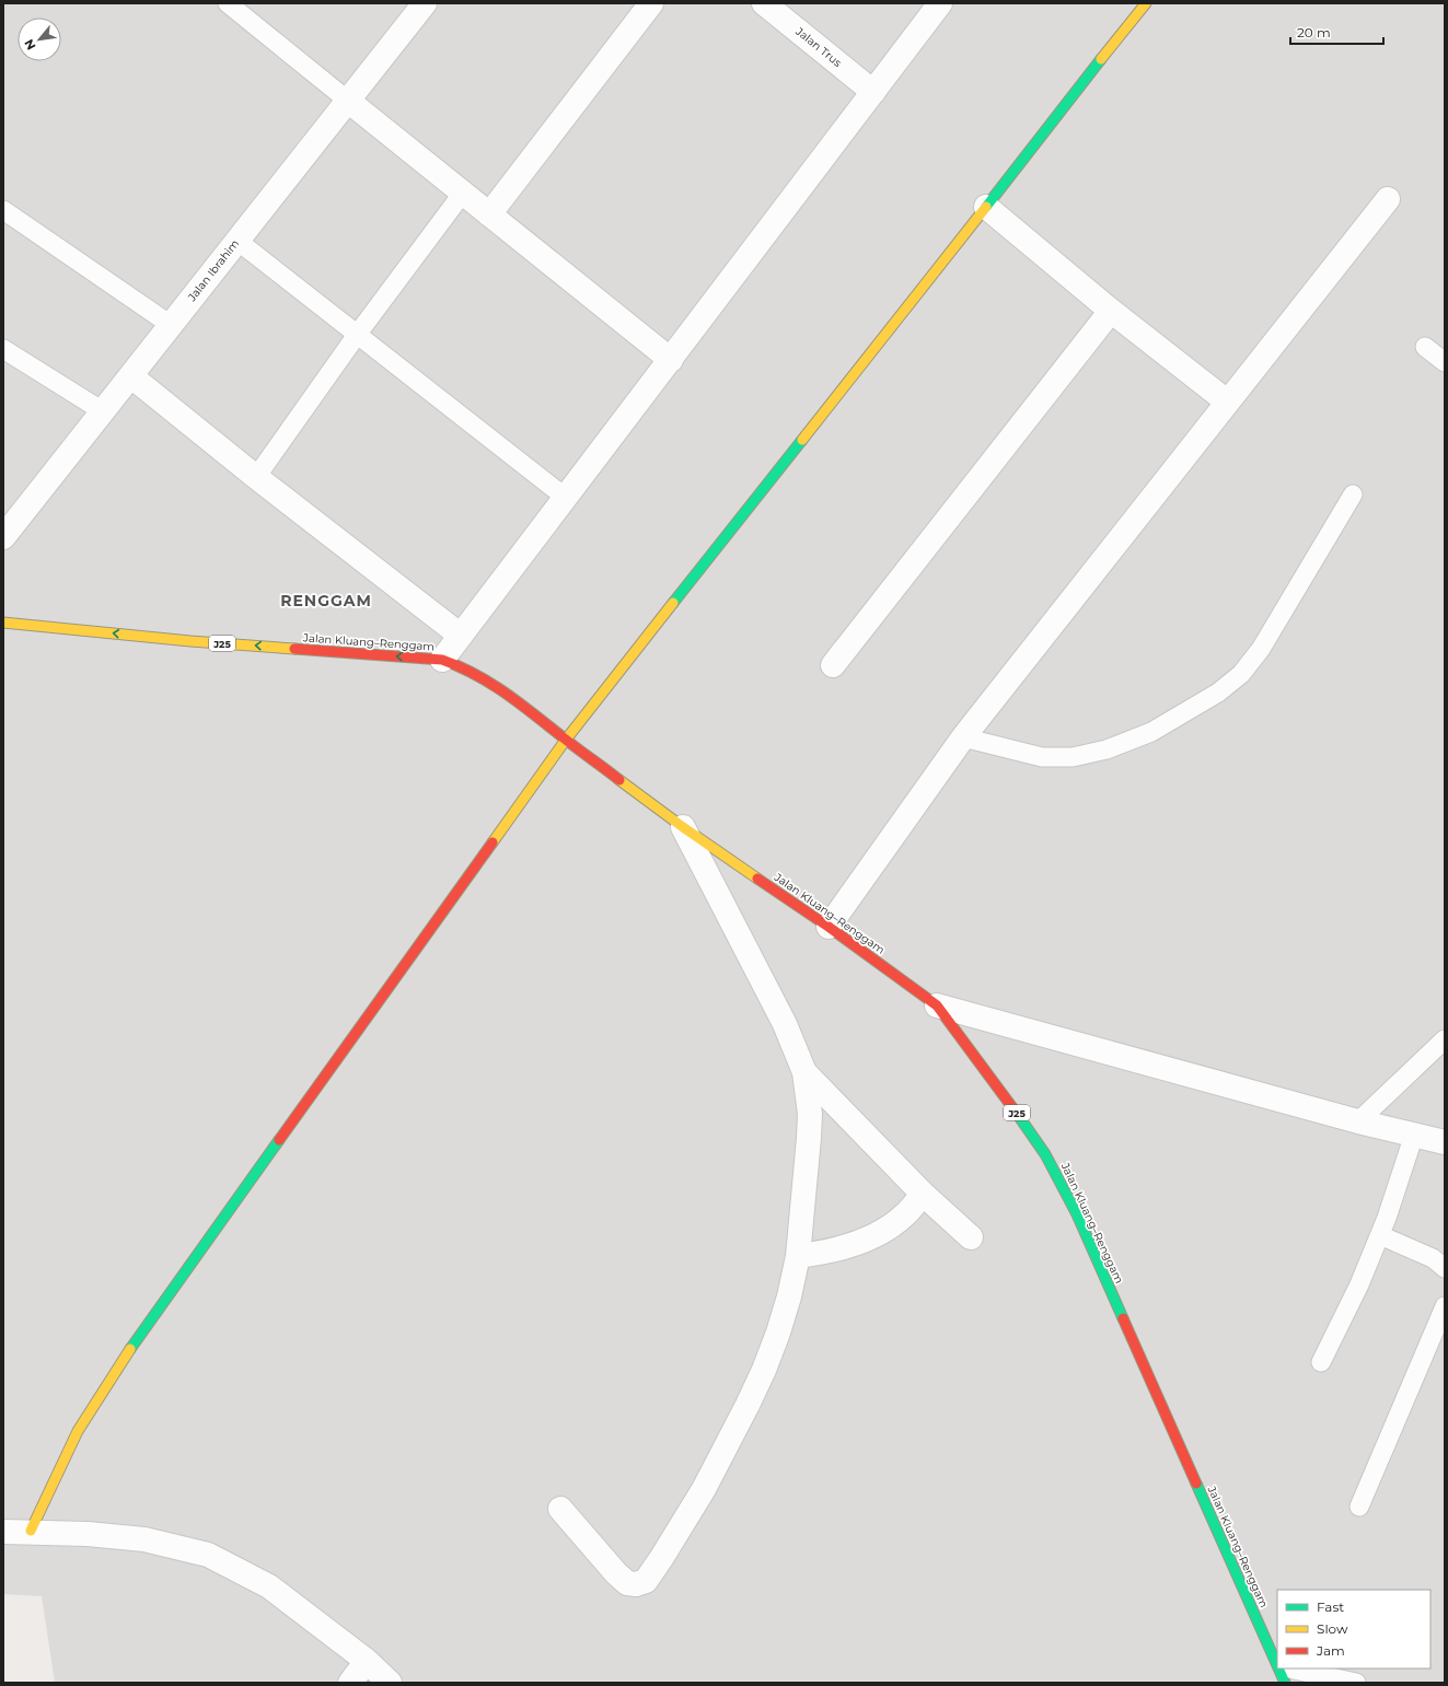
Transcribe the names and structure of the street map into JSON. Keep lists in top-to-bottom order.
{
  "streets": {
    "street": [
      "Jalan Trus",
      "Jalan Ibrahim",
      "Jalan Kluang–Renggam",
      "J25"
    ]
  },
  "districts": ["RENGGAM"],
  "legend": ["Fast", "Slow", "Jam"],
  "scale_bar": "20 m",
  "north": "bottom left"
}
